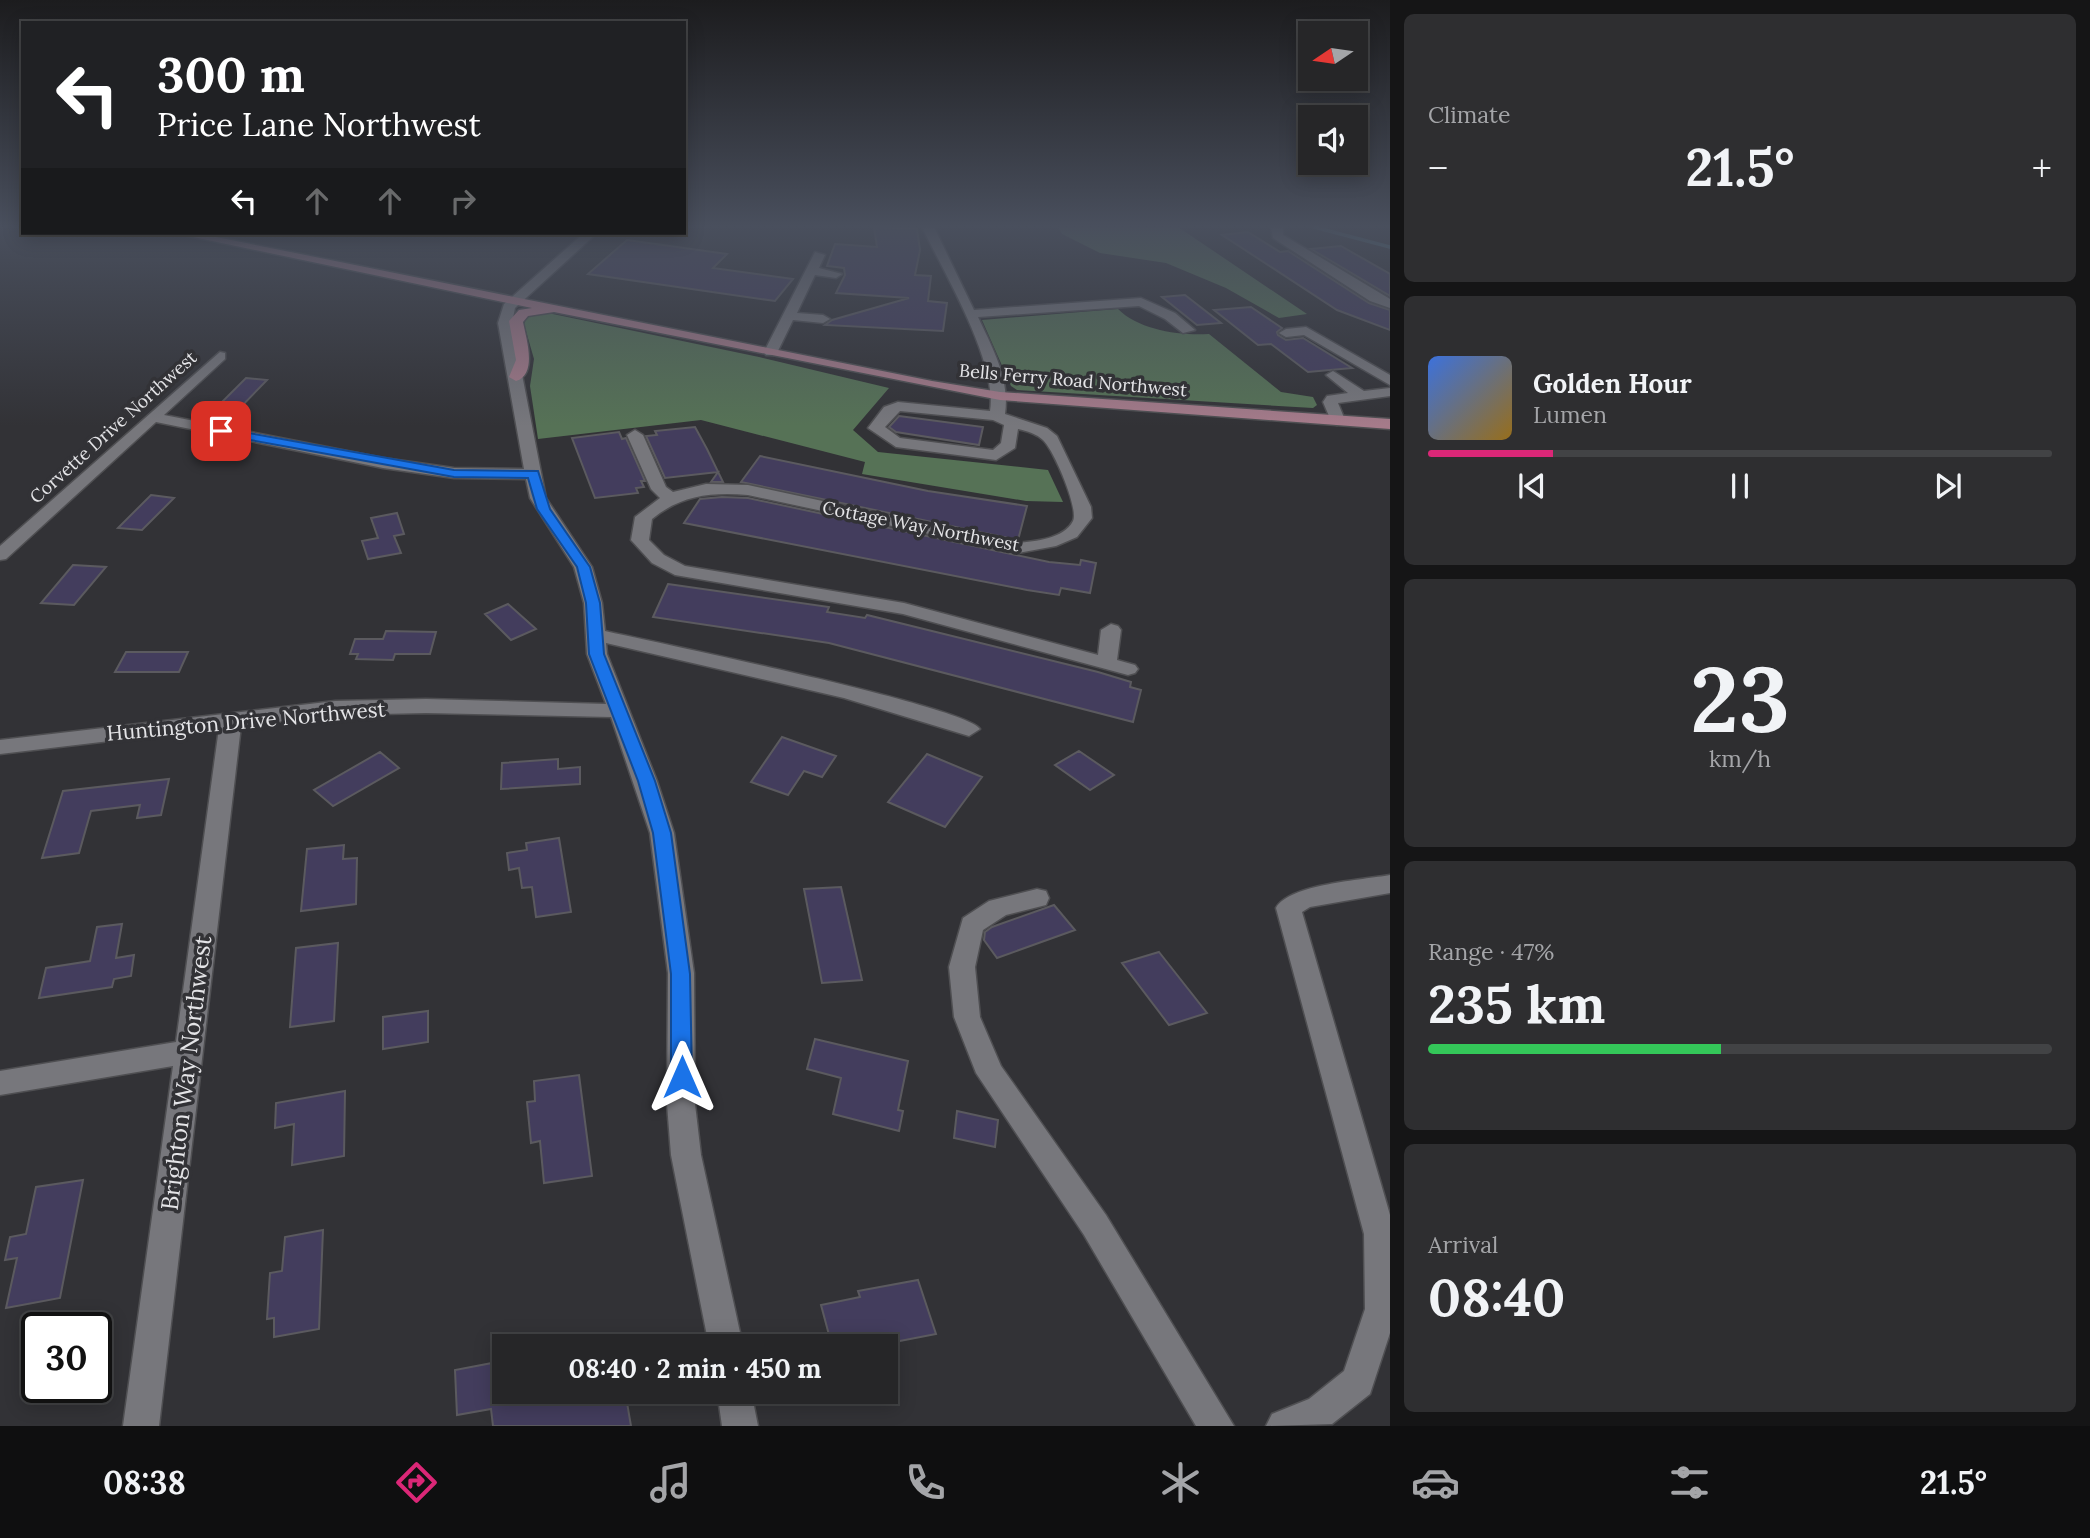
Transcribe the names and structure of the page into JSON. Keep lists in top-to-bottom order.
{
  "streets": {
    "main road": ["Bells Ferry Road Northwest"],
    "street": [
      "Corvette Drive Northwest",
      "Cottage Way Northwest",
      "Huntington Drive Northwest",
      "Brighton Way Northwest"
    ]
  },
  "crossings": [
    ["Huntington Drive Northwest", "Brighton Way Northwest"]
  ],
  "north": "left",
  "page": {
    "tile": [
      "Climate",
      ["23", "km/h"],
      ["Range · 47%", "235 km"],
      ["Arrival", "08:40"]
    ],
    "turn": ["300 m", "Price Lane Northwest"],
    "heat": ["−", "21.5°", "+"],
    "song": ["Golden Hour", "Lumen"],
    "limit": "30",
    "trip": "08:40 · 2 min · 450 m",
    "tabs": ["08:38", "21.5°"]
  }
}
